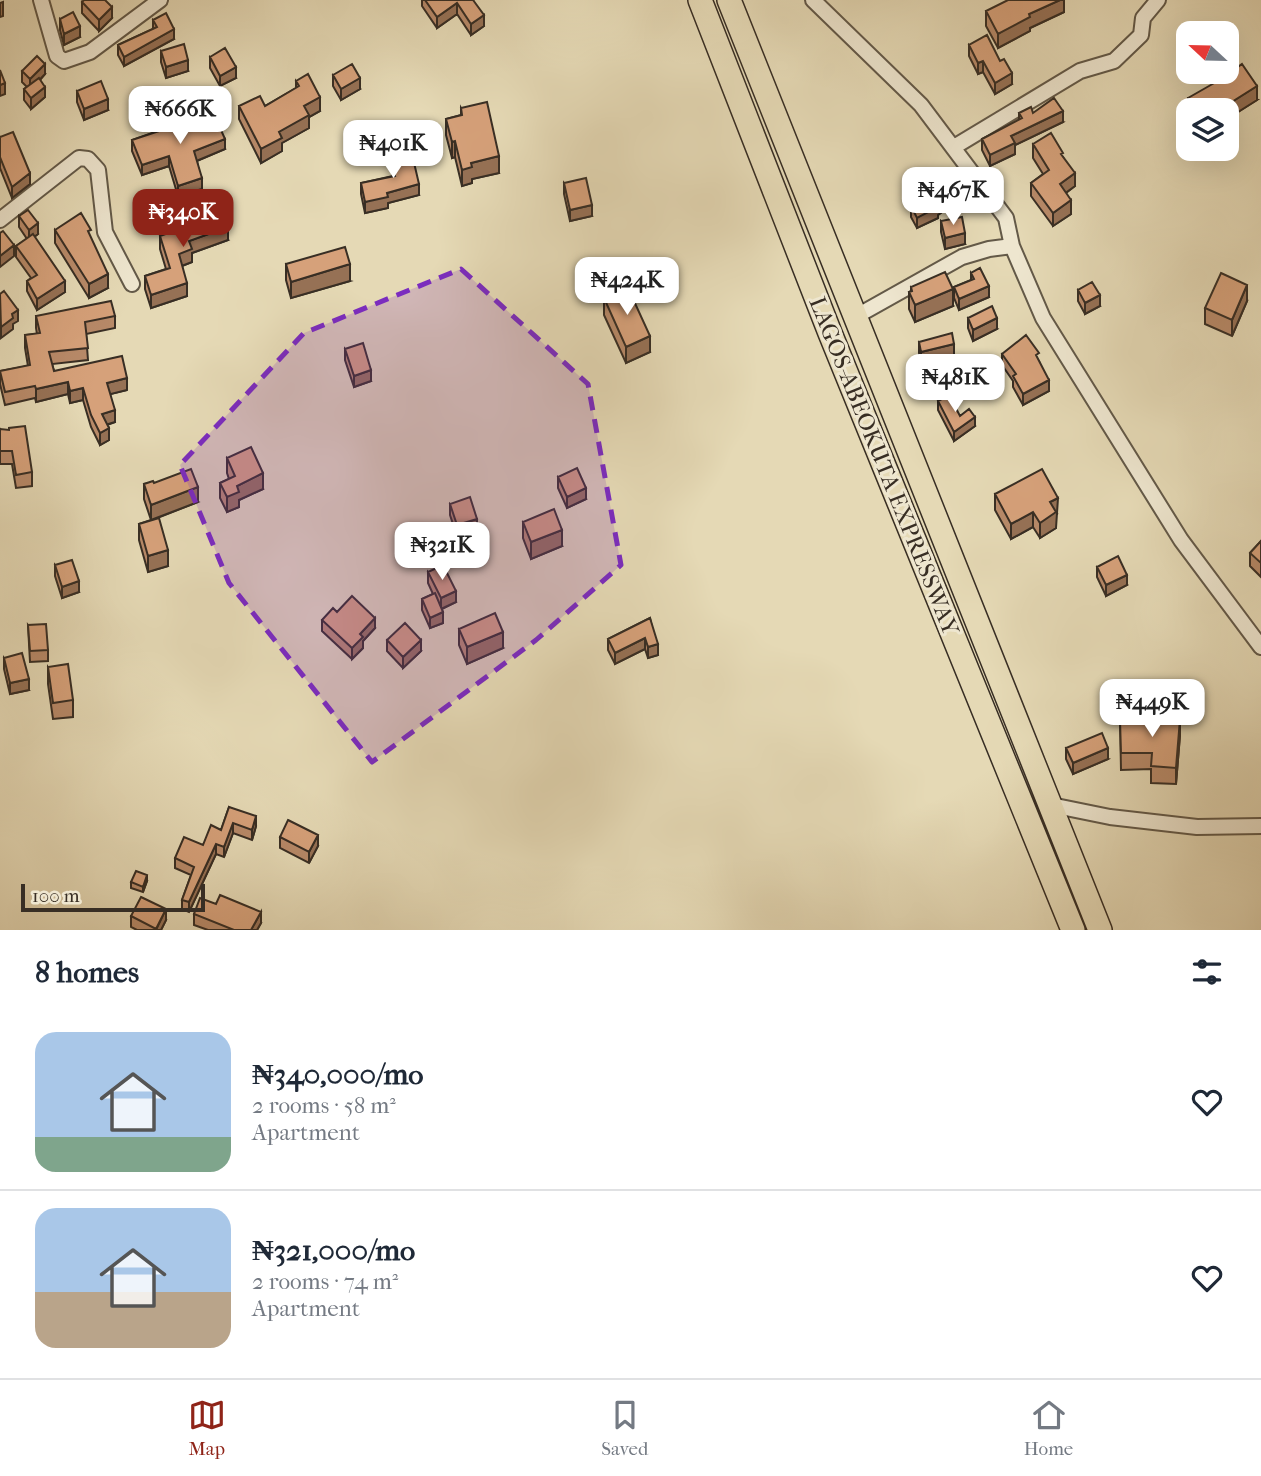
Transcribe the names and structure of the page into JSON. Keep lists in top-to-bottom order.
{
  "streets": {
    "highway": ["LAGOS-ABEOKUTA EXPRESSWAY"]
  },
  "scale_bar": "100 m",
  "north": "left",
  "page": {
    "price": [
      "₦666K",
      "₦401K",
      "₦467K",
      "₦340K",
      "₦424K",
      "₦481K",
      "₦321K",
      "₦449K"
    ],
    "scale": "100 m",
    "heading": "8 homes",
    "list": [
      {
        "name": "₦340,000/mo",
        "note": "2 rooms · 58 m² · Apartment"
      },
      {
        "name": "₦321,000/mo",
        "note": "2 rooms · 74 m² · Apartment"
      }
    ],
    "tabs": ["Map", "Saved", "Home"]
  }
}
